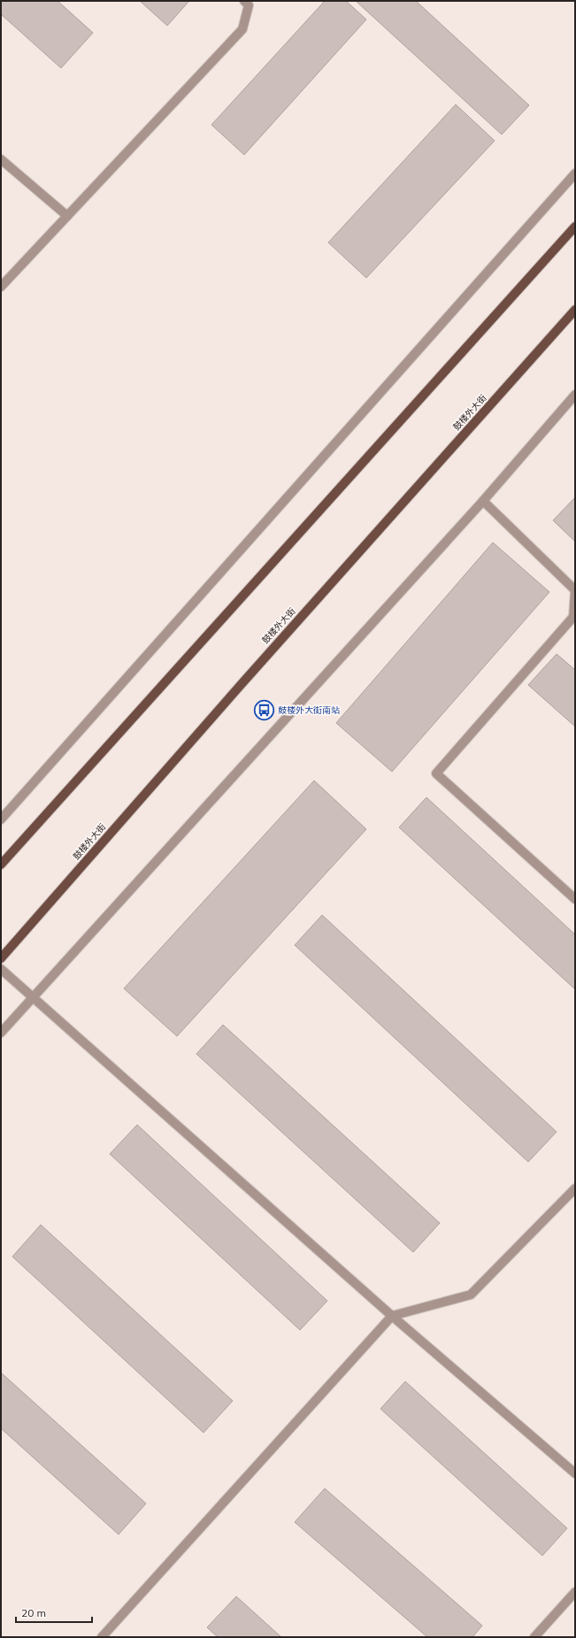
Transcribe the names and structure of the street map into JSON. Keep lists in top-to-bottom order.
{
  "streets": {
    "main road": ["鼓楼外大街"]
  },
  "places": {
    "bus stop": ["鼓楼外大街南站"]
  },
  "scale_bar": "20 m"
}
